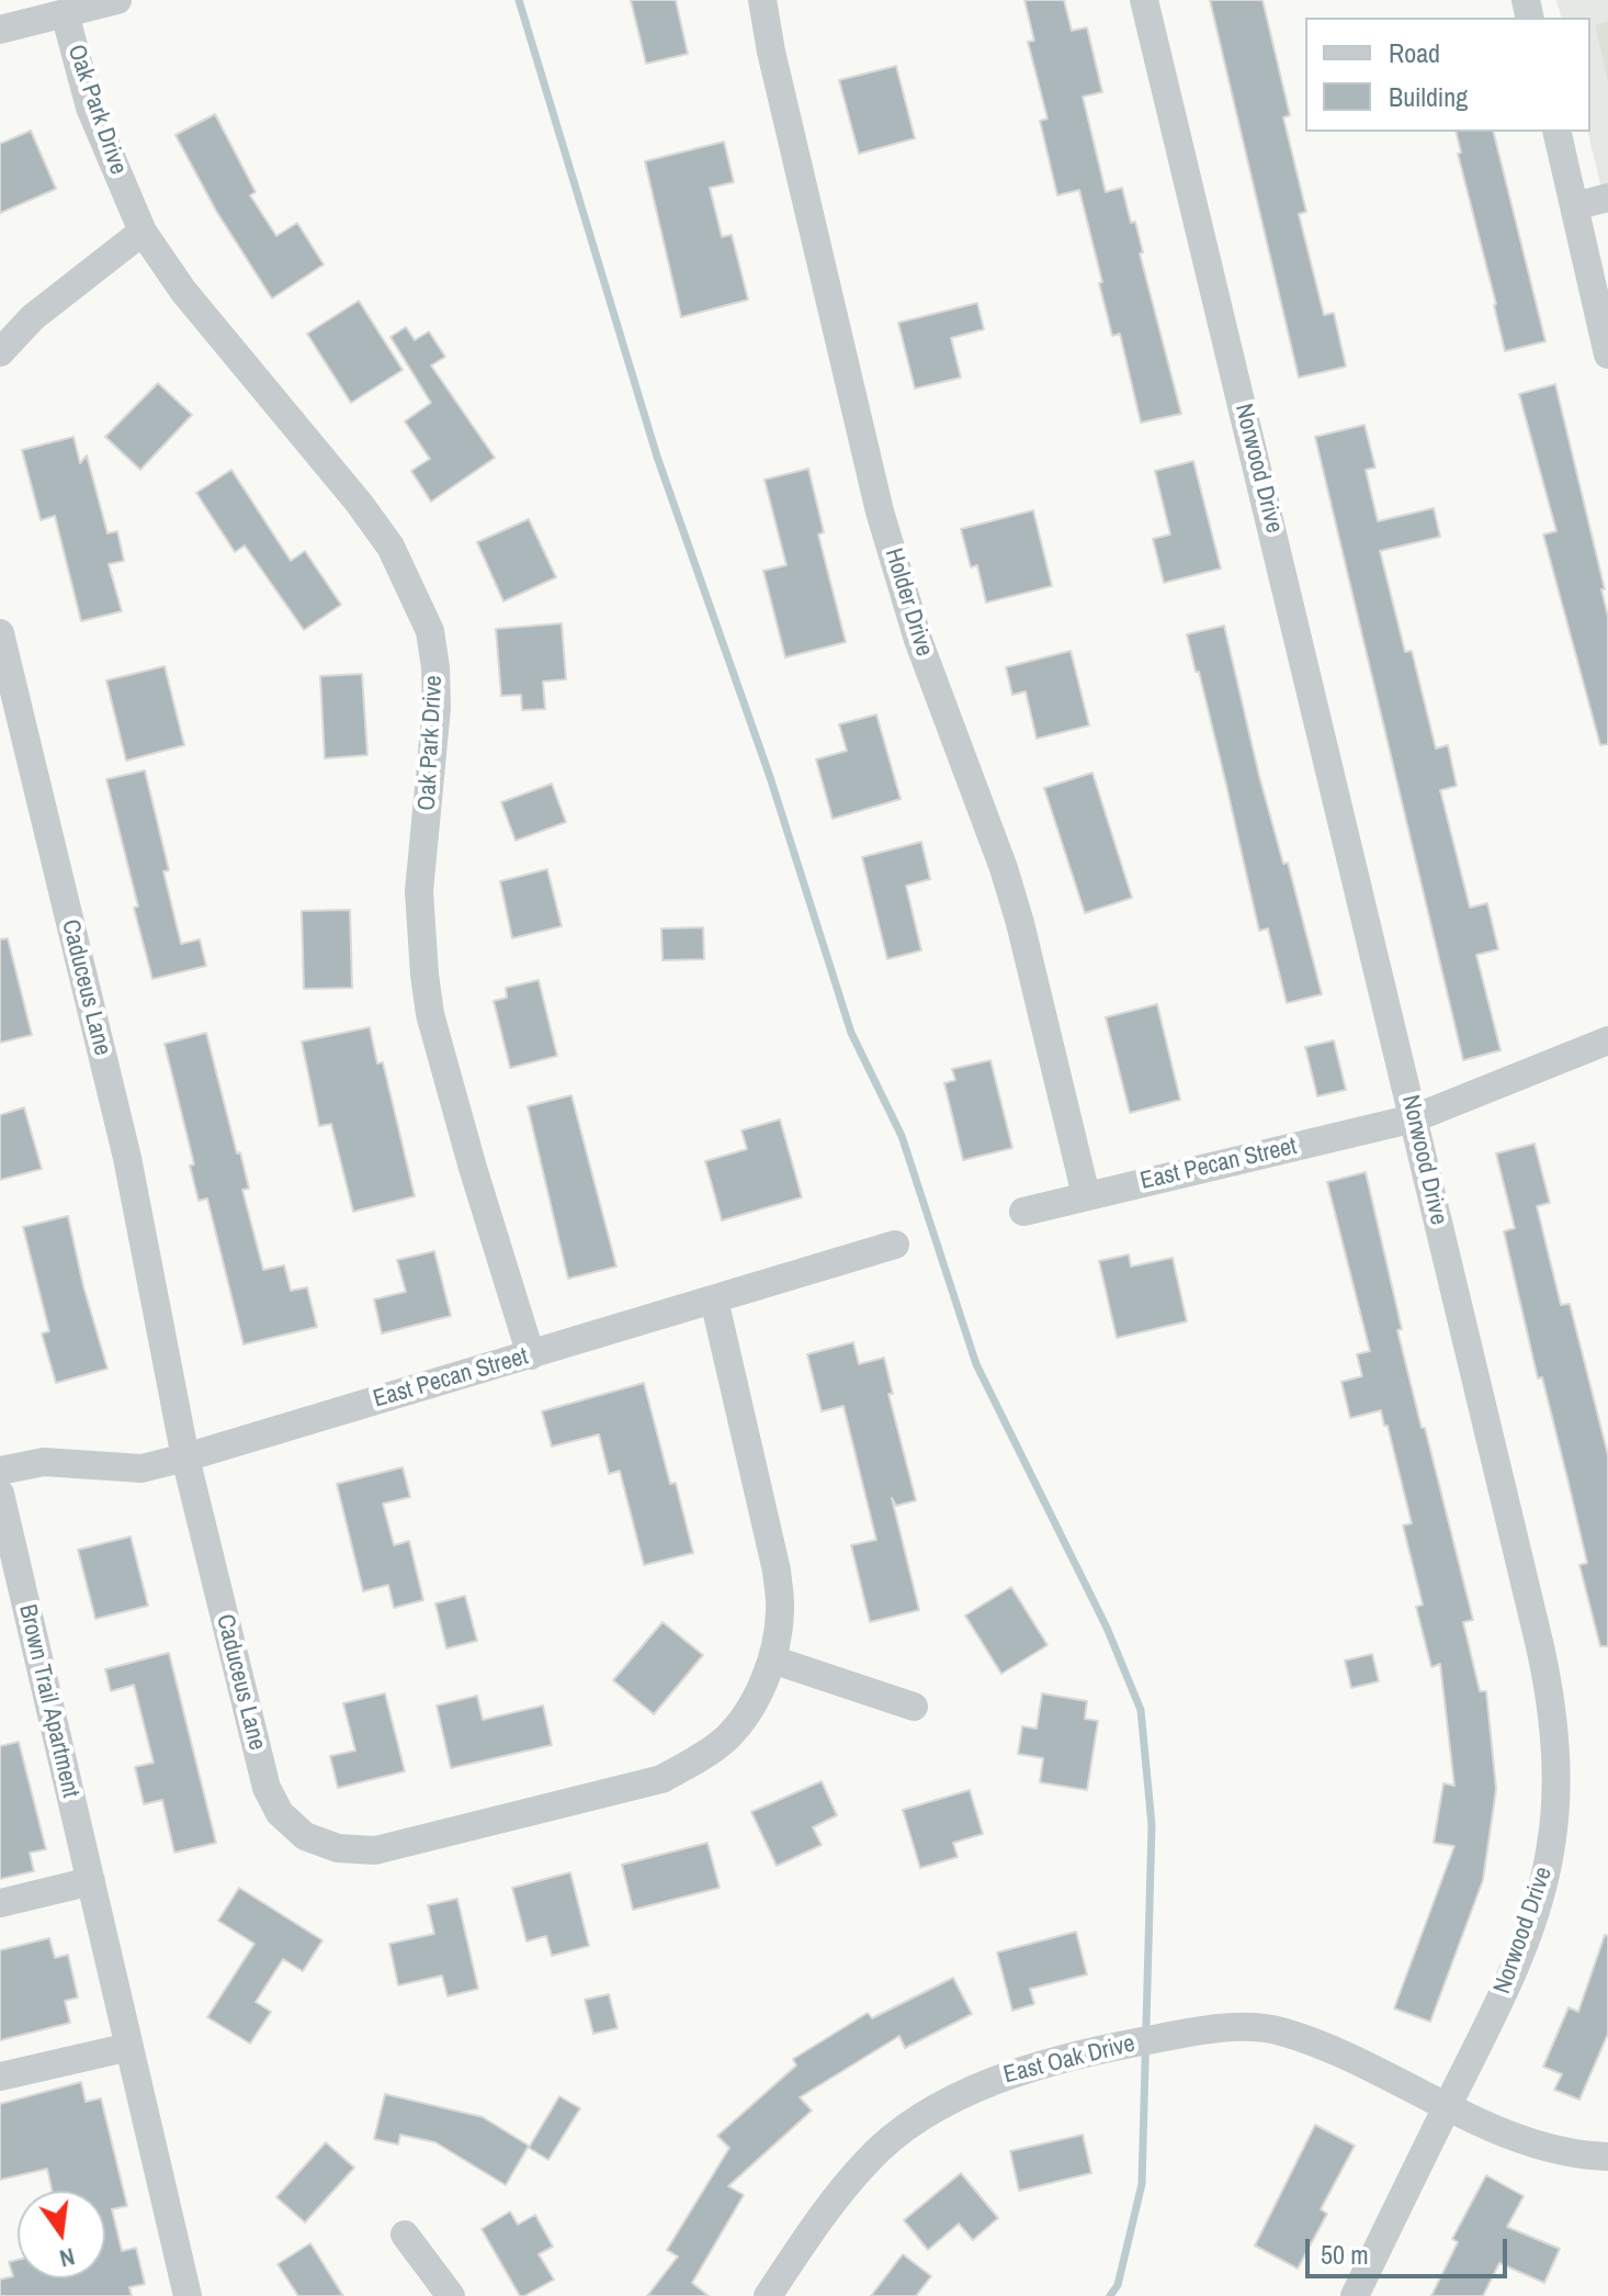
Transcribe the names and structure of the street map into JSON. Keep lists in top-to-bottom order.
{
  "streets": {
    "street": [
      "Oak Park Drive",
      "Norwood Drive",
      "Holder Drive",
      "Caduceus Lane",
      "East Pecan Street",
      "Brown Trail Apartment",
      "East Oak Drive"
    ]
  },
  "crossings": [
    ["Oak Park Drive", "East Pecan Street"],
    ["Norwood Drive", "East Pecan Street"],
    ["Norwood Drive", "East Oak Drive"],
    ["Holder Drive", "East Pecan Street"],
    ["Caduceus Lane", "East Pecan Street"]
  ],
  "legend": ["Road", "Building"],
  "scale_bar": "50 m",
  "north": "bottom"
}
